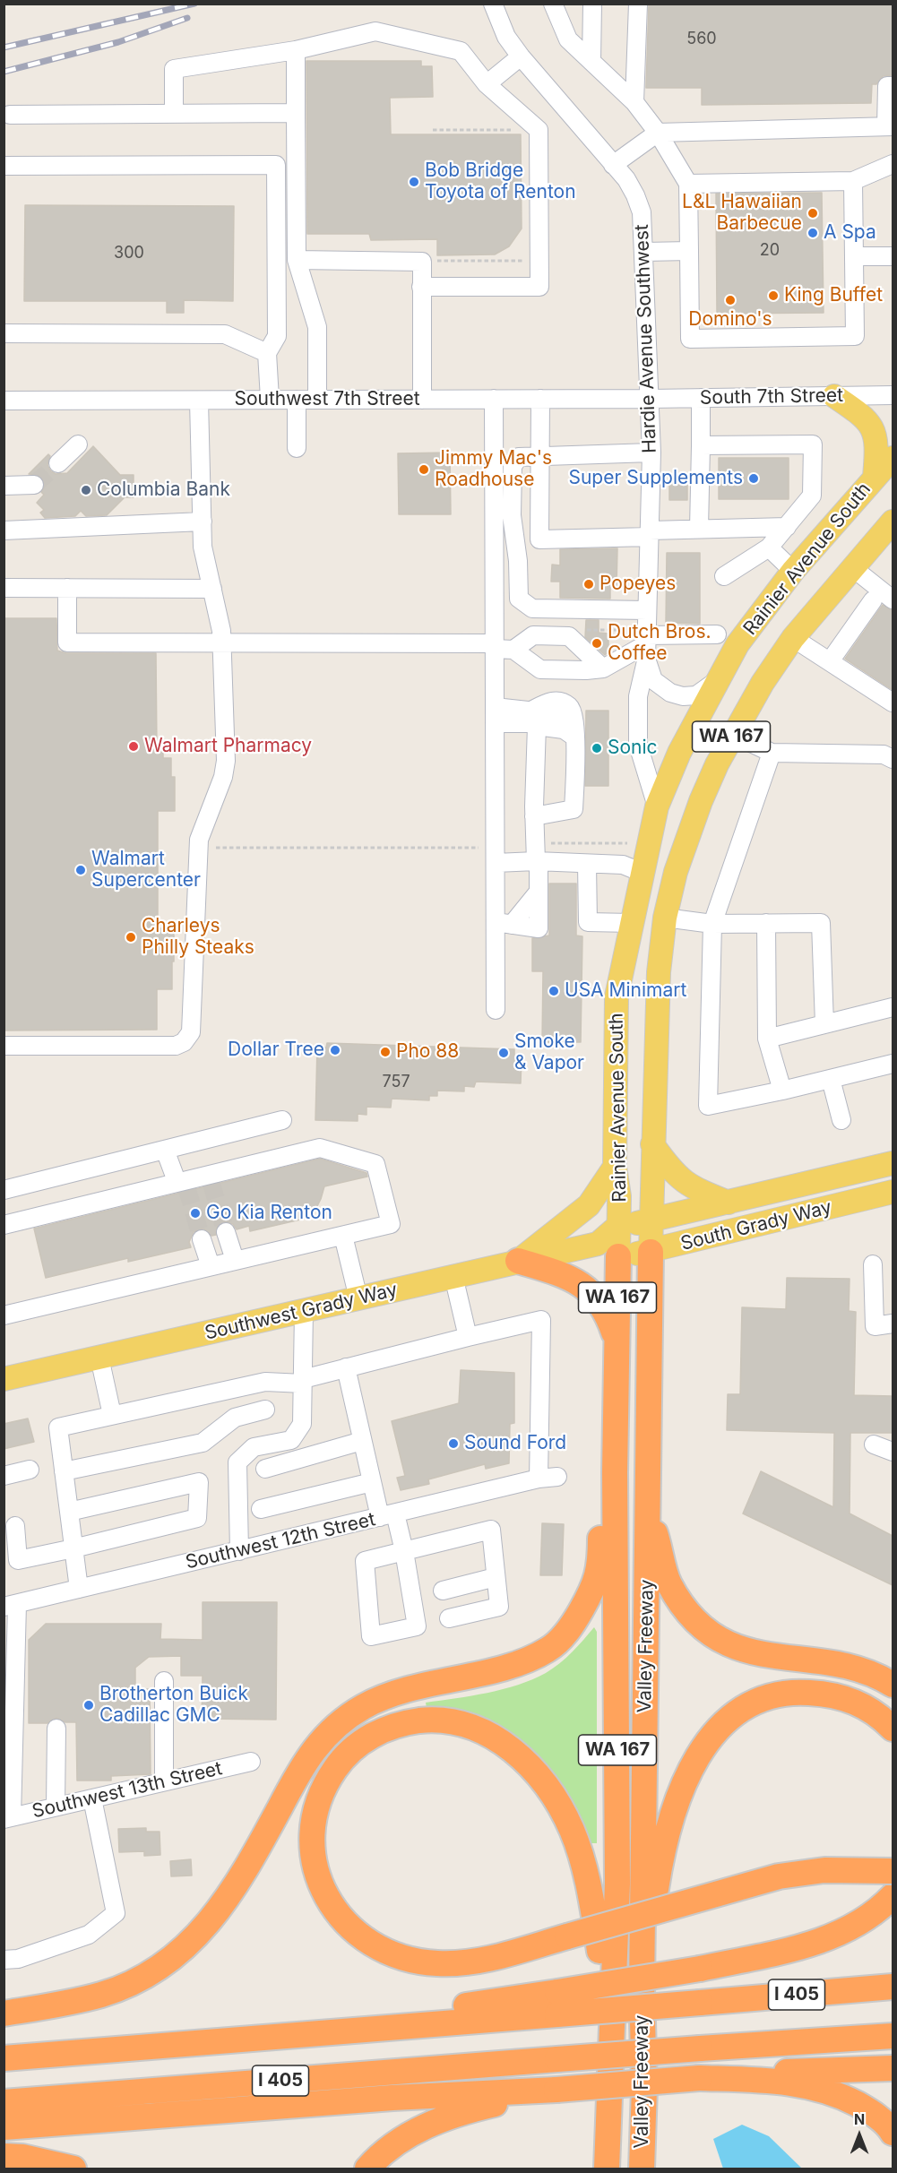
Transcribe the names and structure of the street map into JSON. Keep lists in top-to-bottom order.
{
  "streets": {
    "highway": ["WA 167", "Valley Freeway", "I 405"],
    "main road": ["Rainier Avenue South", "South Grady Way", "Southwest Grady Way"],
    "street": [
      "Hardie Avenue Southwest",
      "South 7th Street",
      "Southwest 7th Street",
      "Southwest 12th Street",
      "Southwest 13th Street"
    ]
  },
  "crossings": [
    ["Hardie Avenue Southwest", "South 7th Street"],
    ["Hardie Avenue Southwest", "Southwest 7th Street"],
    ["Hardie Avenue Southwest", "Rainier Avenue South"],
    ["South 7th Street", "Southwest 7th Street"],
    ["Rainier Avenue South", "South Grady Way"],
    ["Rainier Avenue South", "Southwest Grady Way"],
    ["Rainier Avenue South", "Valley Freeway"],
    ["South Grady Way", "Southwest Grady Way"],
    ["South Grady Way", "Valley Freeway"],
    ["Southwest Grady Way", "Valley Freeway"]
  ],
  "places": [
    "Bob Bridge Toyota of Renton",
    "L&L Hawaiian Barbecue",
    "A Spa",
    "King Buffet",
    "Domino's",
    "Jimmy Mac's Roadhouse",
    "Super Supplements",
    "Columbia Bank",
    "Popeyes",
    "Dutch Bros. Coffee",
    "Walmart Pharmacy",
    "Sonic",
    "Walmart Supercenter",
    "Charleys Philly Steaks",
    "USA Minimart",
    "Dollar Tree",
    "Pho 88",
    "Smoke & Vapor",
    "Go Kia Renton",
    "Sound Ford",
    "Brotherton Buick Cadillac GMC"
  ],
  "house_numbers": [
    "560",
    "20",
    "300",
    "757"
  ],
  "north": "top"
}
